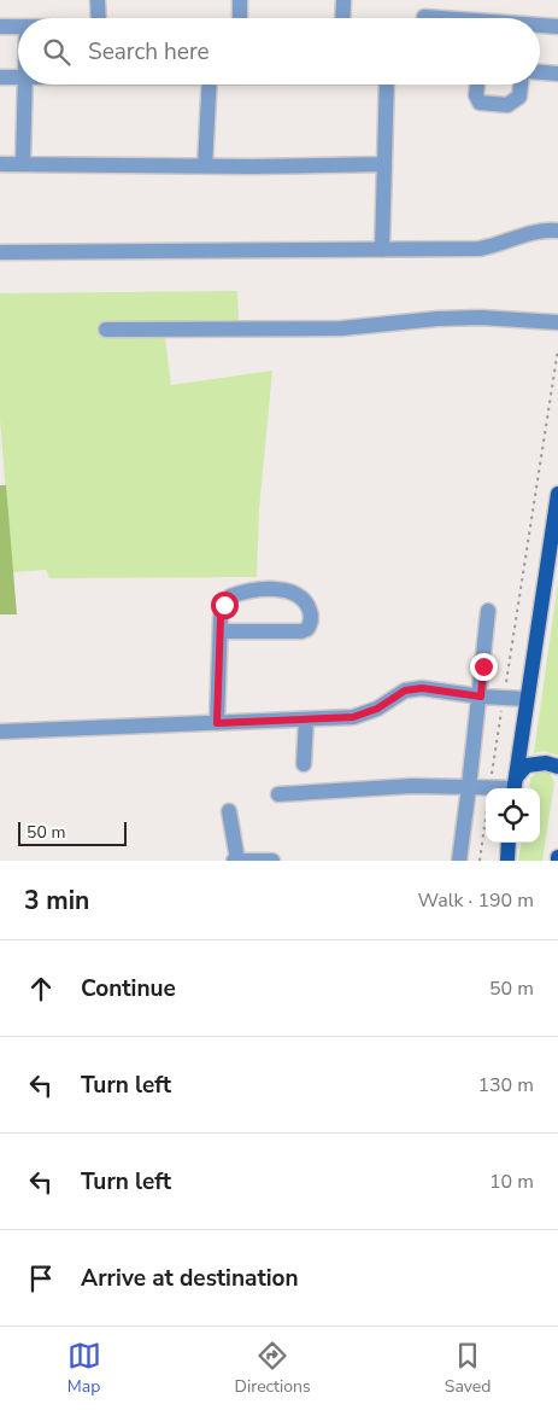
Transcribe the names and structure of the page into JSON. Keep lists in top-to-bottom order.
{
  "scale_bar": "50 m",
  "page": {
    "search": "Search here",
    "scale": "50 m",
    "heading": ["3 min", "Walk · 190 m"],
    "list": [
      ["Continue", "50 m"],
      ["Turn left", "130 m"],
      ["Turn left", "10 m"],
      "Arrive at destination"
    ],
    "nav": ["Map", "Directions", "Saved"]
  }
}
